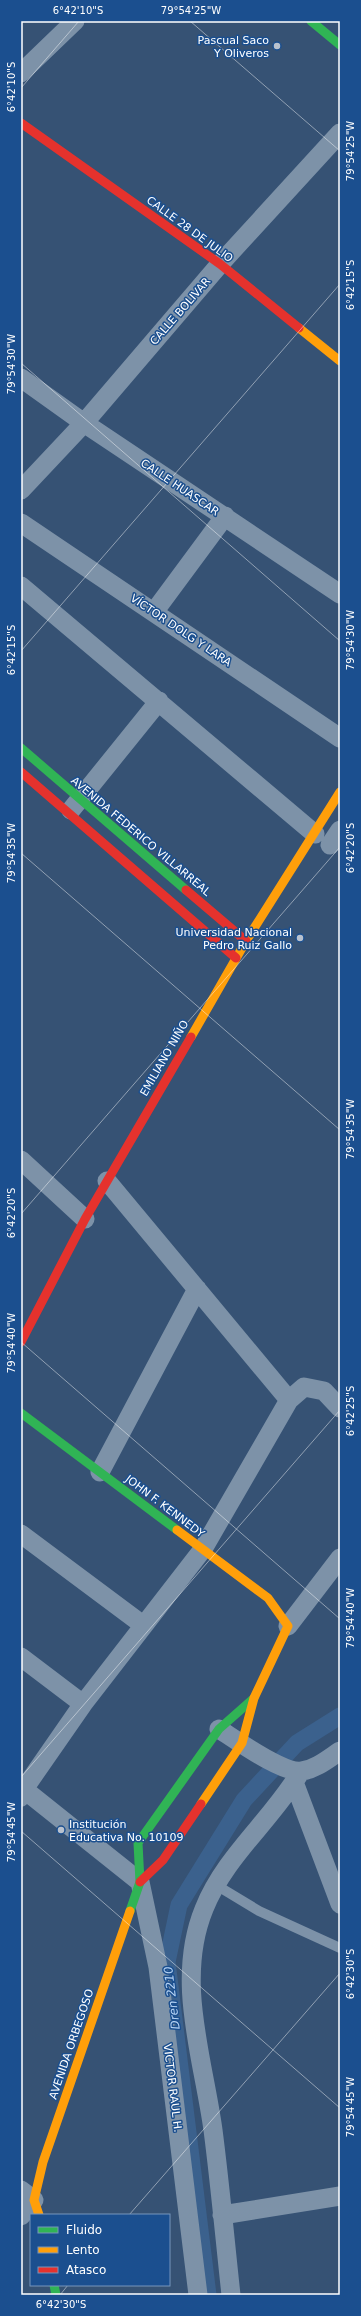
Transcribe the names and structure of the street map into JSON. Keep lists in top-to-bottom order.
{
  "streets": {
    "main road": [
      "CALLE 28 DE JULIO",
      "AVENIDA FEDERICO VILLARREAL",
      "EMILIANO NIÑO",
      "JOHN F. KENNEDY",
      "AVENIDA ORBEGOSO"
    ],
    "street": [
      "CALLE BOLIVAR",
      "CALLE HUASCAR",
      "VÍCTOR DOLG Y LARA",
      "VICTOR RAUL H."
    ]
  },
  "crossings": [
    ["CALLE 28 DE JULIO", "CALLE BOLIVAR"],
    ["CALLE BOLIVAR", "CALLE HUASCAR"],
    ["AVENIDA FEDERICO VILLARREAL", "EMILIANO NIÑO"],
    ["JOHN F. KENNEDY", "AVENIDA ORBEGOSO"],
    ["AVENIDA ORBEGOSO", "VICTOR RAUL H."]
  ],
  "water": ["Dren 2210"],
  "places": ["Pascual Saco Y Oliveros", "Universidad Nacional Pedro Ruiz Gallo", "Institución Educativa No. 10109"],
  "legend": ["Fluido", "Lento", "Atasco"],
  "coordinates": [
    "6°42'10\"S",
    "79°54'25\"W",
    "6°42'15\"S",
    "79°54'30\"W",
    "6°42'20\"S",
    "79°54'35\"W",
    "79°54'40\"W",
    "6°42'25\"S",
    "79°54'45\"W",
    "6°42'30\"S"
  ]
}
